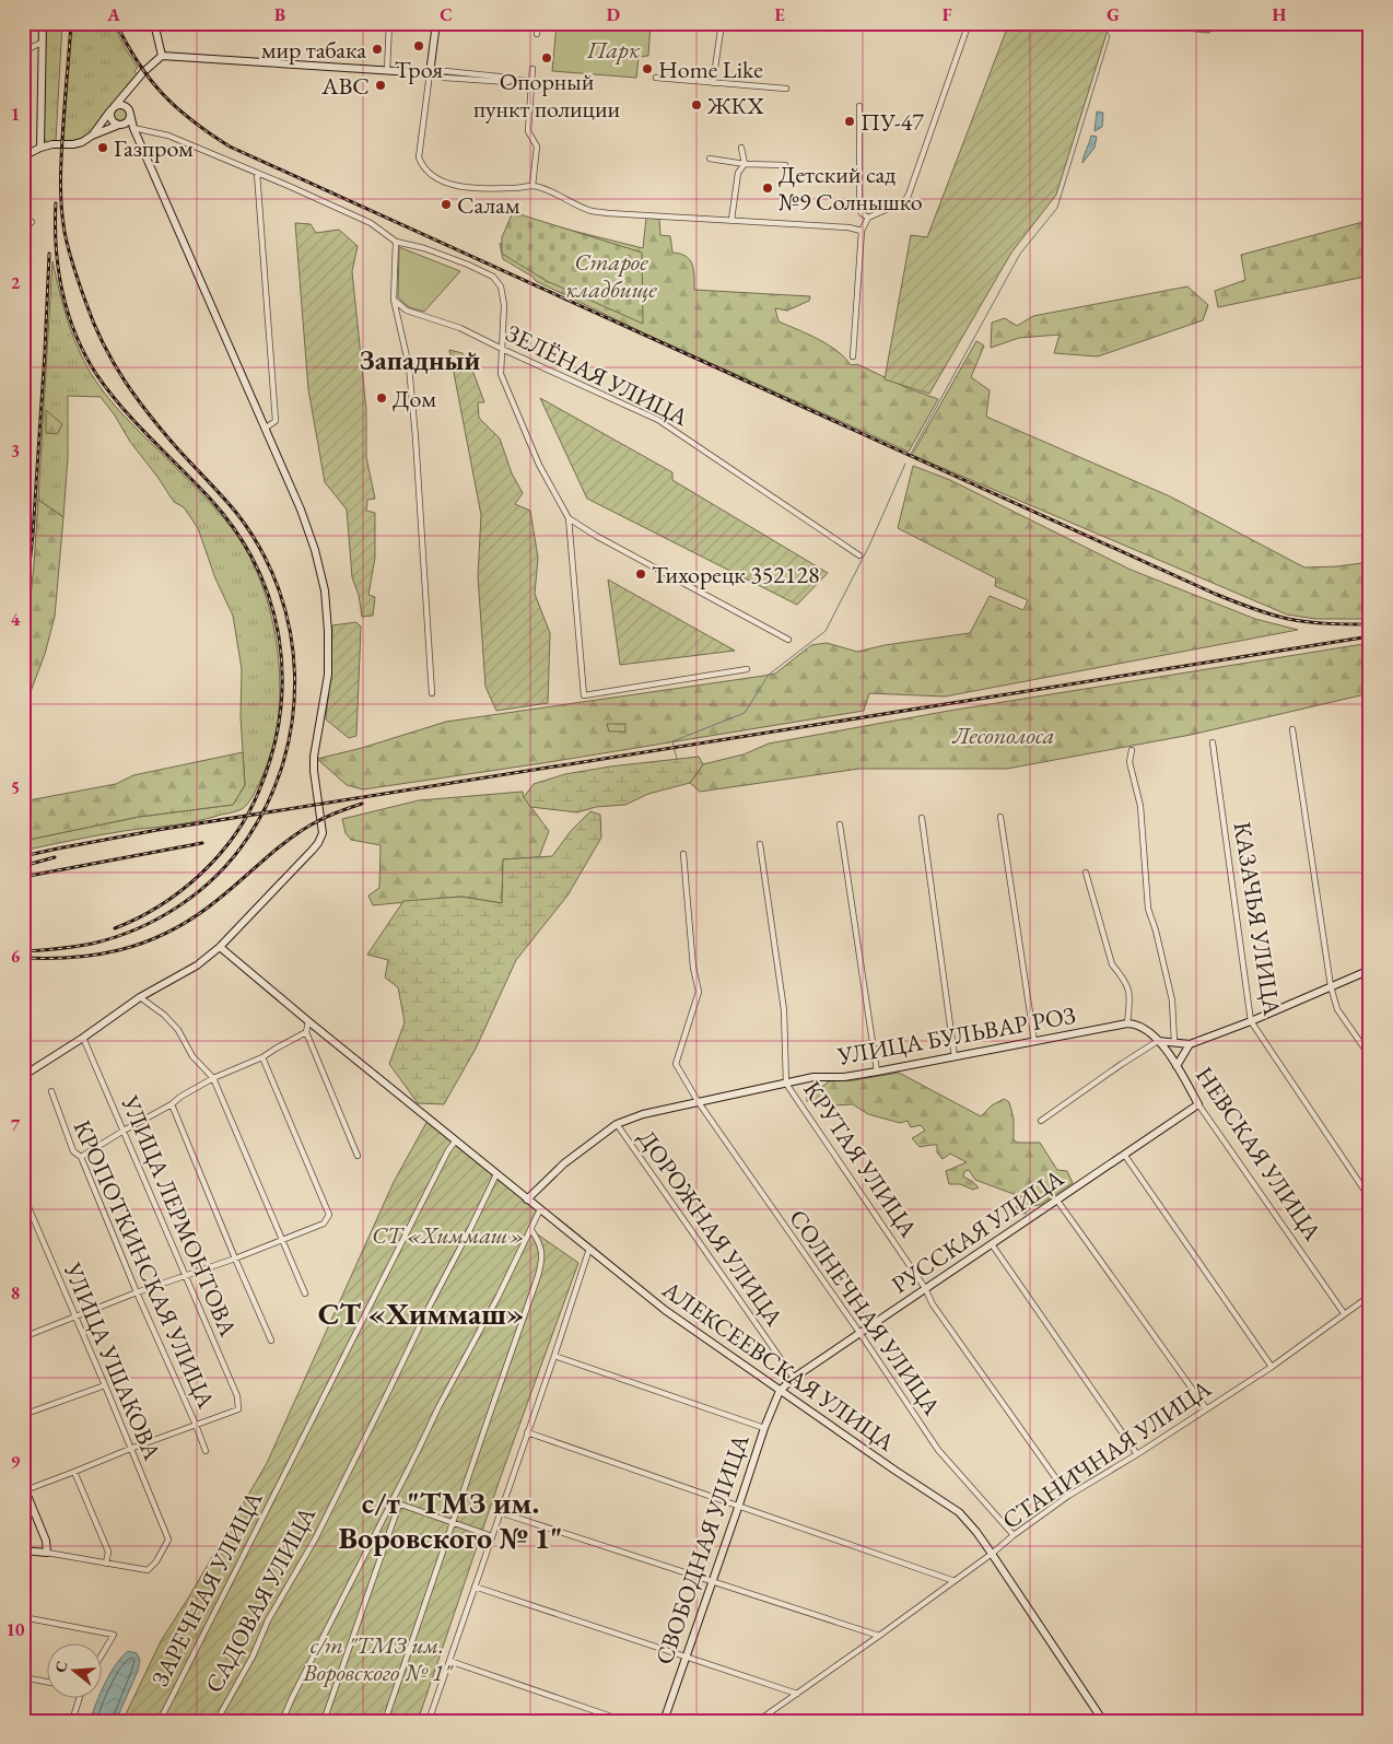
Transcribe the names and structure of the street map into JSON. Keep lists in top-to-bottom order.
{
  "streets": {
    "street": [
      "ЗЕЛЁНАЯ УЛИЦА",
      "КАЗАЧЬЯ УЛИЦА",
      "УЛИЦА БУЛЬВАР РОЗ",
      "НЕВСКАЯ УЛИЦА",
      "КРУТАЯ УЛИЦА",
      "УЛИЦА ЛЕРМОНТОВА",
      "ДОРОЖНАЯ УЛИЦА",
      "РУССКАЯ УЛИЦА",
      "КРОПОТКИНСКАЯ УЛИЦА",
      "СОЛНЕЧНАЯ УЛИЦА",
      "УЛИЦА УШАКОВА",
      "АЛЕКСЕЕВСКАЯ УЛИЦА",
      "СТАНИЧНАЯ УЛИЦА",
      "СВОБОДНАЯ УЛИЦА",
      "ЗАРЕЧНАЯ УЛИЦА",
      "САДОВАЯ УЛИЦА"
    ]
  },
  "crossings": [
    ["УЛИЦА БУЛЬВАР РОЗ", "НЕВСКАЯ УЛИЦА"],
    ["УЛИЦА БУЛЬВАР РОЗ", "КРУТАЯ УЛИЦА"],
    ["НЕВСКАЯ УЛИЦА", "РУССКАЯ УЛИЦА"],
    ["НЕВСКАЯ УЛИЦА", "СТАНИЧНАЯ УЛИЦА"],
    ["КРУТАЯ УЛИЦА", "ДОРОЖНАЯ УЛИЦА"],
    ["КРУТАЯ УЛИЦА", "РУССКАЯ УЛИЦА"],
    ["КРУТАЯ УЛИЦА", "СОЛНЕЧНАЯ УЛИЦА"],
    ["КРУТАЯ УЛИЦА", "АЛЕКСЕЕВСКАЯ УЛИЦА"],
    ["КРУТАЯ УЛИЦА", "СТАНИЧНАЯ УЛИЦА"],
    ["УЛИЦА ЛЕРМОНТОВА", "КРОПОТКИНСКАЯ УЛИЦА"],
    ["ДОРОЖНАЯ УЛИЦА", "РУССКАЯ УЛИЦА"],
    ["РУССКАЯ УЛИЦА", "СОЛНЕЧНАЯ УЛИЦА"],
    ["РУССКАЯ УЛИЦА", "АЛЕКСЕЕВСКАЯ УЛИЦА"],
    ["РУССКАЯ УЛИЦА", "СВОБОДНАЯ УЛИЦА"],
    ["СОЛНЕЧНАЯ УЛИЦА", "СТАНИЧНАЯ УЛИЦА"],
    ["АЛЕКСЕЕВСКАЯ УЛИЦА", "СТАНИЧНАЯ УЛИЦА"],
    ["АЛЕКСЕЕВСКАЯ УЛИЦА", "СВОБОДНАЯ УЛИЦА"],
    ["АЛЕКСЕЕВСКАЯ УЛИЦА", "ЗАРЕЧНАЯ УЛИЦА"],
    ["АЛЕКСЕЕВСКАЯ УЛИЦА", "САДОВАЯ УЛИЦА"]
  ],
  "districts": ["Западный", "СТ «Химмаш»", "с/т \"ТМЗ им. Воровского № 1\""],
  "parks": [
    "Парк",
    "Старое кладбище",
    "Лесополоса",
    "СТ «Химмаш»",
    "с/т \"ТМЗ им. Воровского № 1\""
  ],
  "places": [
    "Троя",
    "мир табака",
    "Опорный пункт полиции",
    "Home Like",
    "ABC",
    "ЖКХ",
    "ПУ-47",
    "Газпром",
    "Детский сад №9 Солнышко",
    "Салам",
    "Дом",
    "Тихорецк 352128"
  ],
  "north": "left",
  "grid": {
    "columns": [
      "A",
      "B",
      "C",
      "D",
      "E",
      "F",
      "G",
      "H"
    ],
    "rows": [
      "1",
      "2",
      "3",
      "4",
      "5",
      "6",
      "7",
      "8",
      "9",
      "10"
    ]
  }
}
